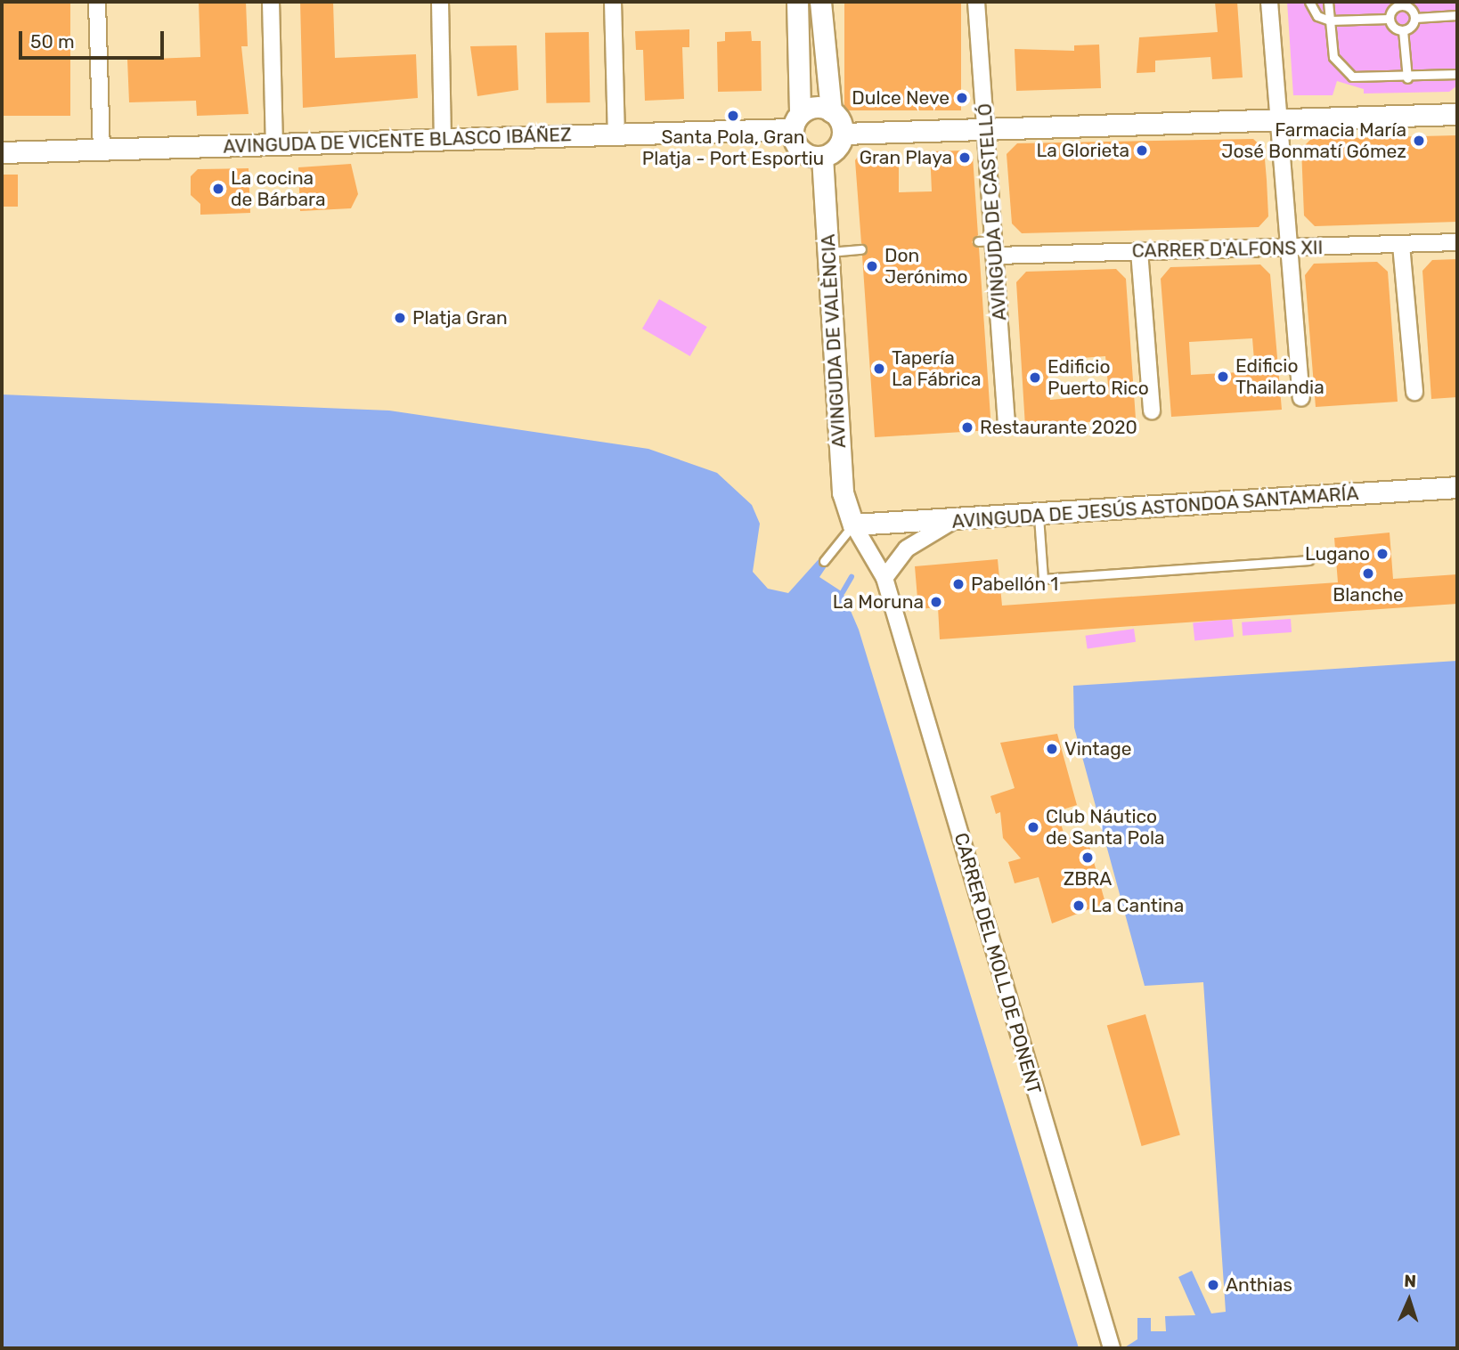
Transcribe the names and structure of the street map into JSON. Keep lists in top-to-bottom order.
{
  "streets": {
    "street": [
      "AVINGUDA DE VICENTE BLASCO IBÁÑEZ",
      "AVINGUDA DE CASTELLÓ",
      "CARRER D'ALFONS XII",
      "AVINGUDA DE VALÈNCIA",
      "AVINGUDA DE JESÚS ASTONDOA SANTAMARÍA",
      "CARRER DEL MOLL DE PONENT"
    ]
  },
  "crossings": [
    ["AVINGUDA DE VICENTE BLASCO IBÁÑEZ", "AVINGUDA DE VALÈNCIA"],
    ["AVINGUDA DE CASTELLÓ", "CARRER D'ALFONS XII"],
    ["AVINGUDA DE VALÈNCIA", "AVINGUDA DE JESÚS ASTONDOA SANTAMARÍA"],
    ["AVINGUDA DE VALÈNCIA", "CARRER DEL MOLL DE PONENT"],
    ["AVINGUDA DE JESÚS ASTONDOA SANTAMARÍA", "CARRER DEL MOLL DE PONENT"]
  ],
  "places": [
    "Dulce Neve",
    "Santa Pola, Gran Platja - Port Esportiu",
    "Farmacia María José Bonmatí Gómez",
    "La Glorieta",
    "Gran Playa",
    "La cocina de Bárbara",
    "Don Jerónimo",
    "Platja Gran",
    "Tapería La Fábrica",
    "Edificio Thailandia",
    "Edificio Puerto Rico",
    "Restaurante 2020",
    "Lugano",
    "Blanche",
    "Pabellón 1",
    "La Moruna",
    "Vintage",
    "Club Náutico de Santa Pola",
    "ZBRA",
    "La Cantina",
    "Anthias"
  ],
  "scale_bar": "50 m",
  "north": "top"
}
